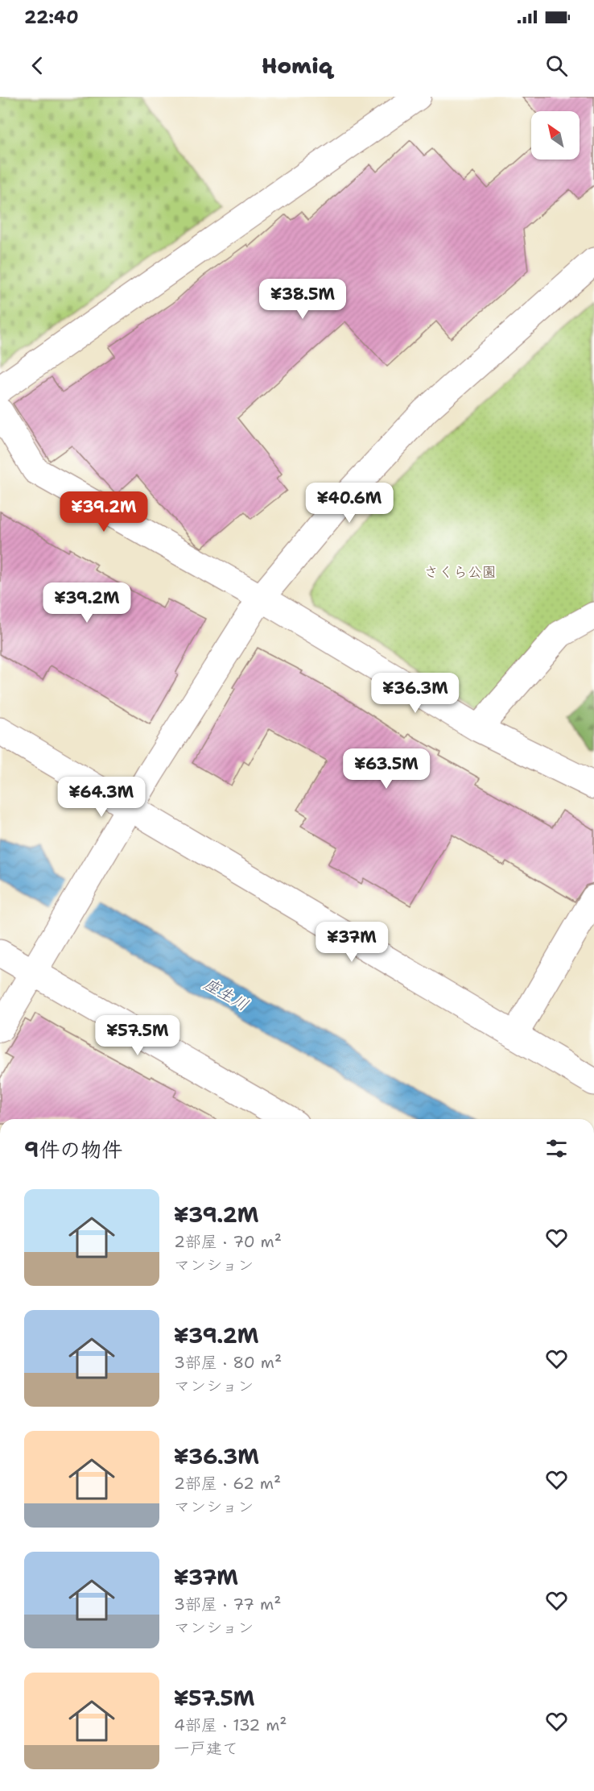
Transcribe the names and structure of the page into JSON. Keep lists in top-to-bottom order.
{
  "water": ["座生川"],
  "parks": ["さくら公園"],
  "north": "top left",
  "page": {
    "status": "22:40",
    "header": "Homiq",
    "price": [
      "¥38.5M",
      "¥40.6M",
      "¥39.2M",
      "¥39.2M",
      "¥36.3M",
      "¥63.5M",
      "¥64.3M",
      "¥37M",
      "¥57.5M"
    ],
    "heading": "9件の物件",
    "list": [
      {
        "name": "¥39.2M",
        "note": "2部屋 · 70 m² · マンション"
      },
      {
        "name": "¥39.2M",
        "note": "3部屋 · 80 m² · マンション"
      },
      {
        "name": "¥36.3M",
        "note": "2部屋 · 62 m² · マンション"
      },
      {
        "name": "¥37M",
        "note": "3部屋 · 77 m² · マンション"
      },
      {
        "name": "¥57.5M",
        "note": "4部屋 · 132 m² · 一戸建て"
      }
    ]
  }
}
